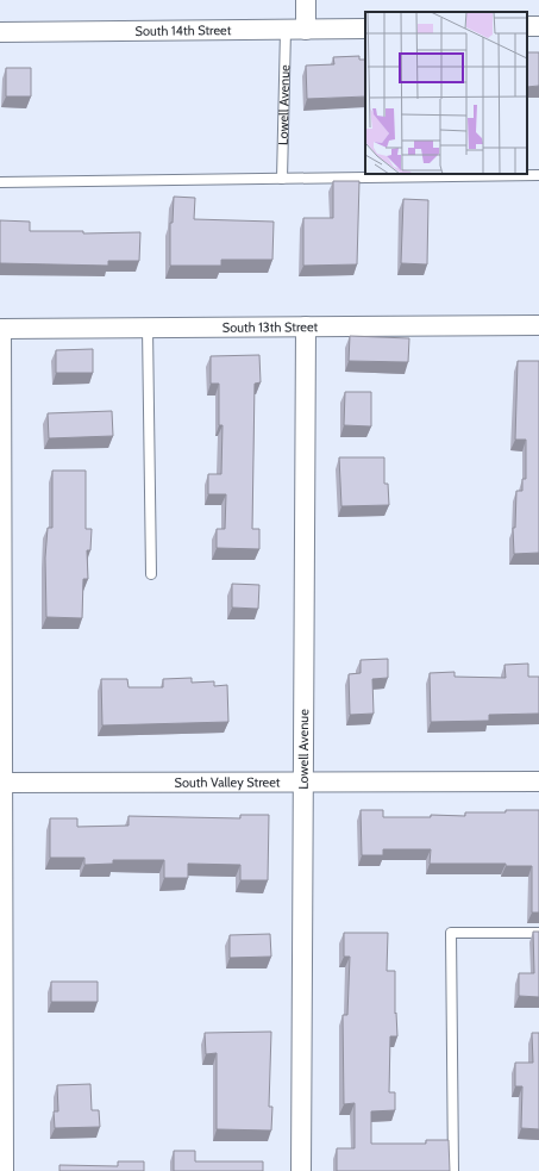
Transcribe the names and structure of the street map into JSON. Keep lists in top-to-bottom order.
{
  "streets": {
    "street": [
      "South 14th Street",
      "Lowell Avenue",
      "South 13th Street",
      "South Valley Street"
    ]
  },
  "crossings": [
    ["South 14th Street", "Lowell Avenue"],
    ["Lowell Avenue", "South 13th Street"],
    ["Lowell Avenue", "South Valley Street"]
  ]
}
